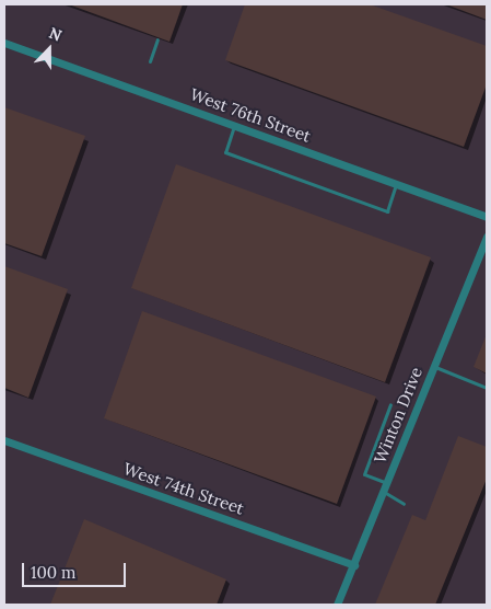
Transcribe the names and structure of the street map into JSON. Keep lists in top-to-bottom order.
{
  "streets": {
    "street": ["West 76th Street", "Winton Drive", "West 74th Street"]
  },
  "crossings": [
    ["Winton Drive", "West 74th Street"]
  ],
  "scale_bar": "100 m",
  "north": "top"
}
